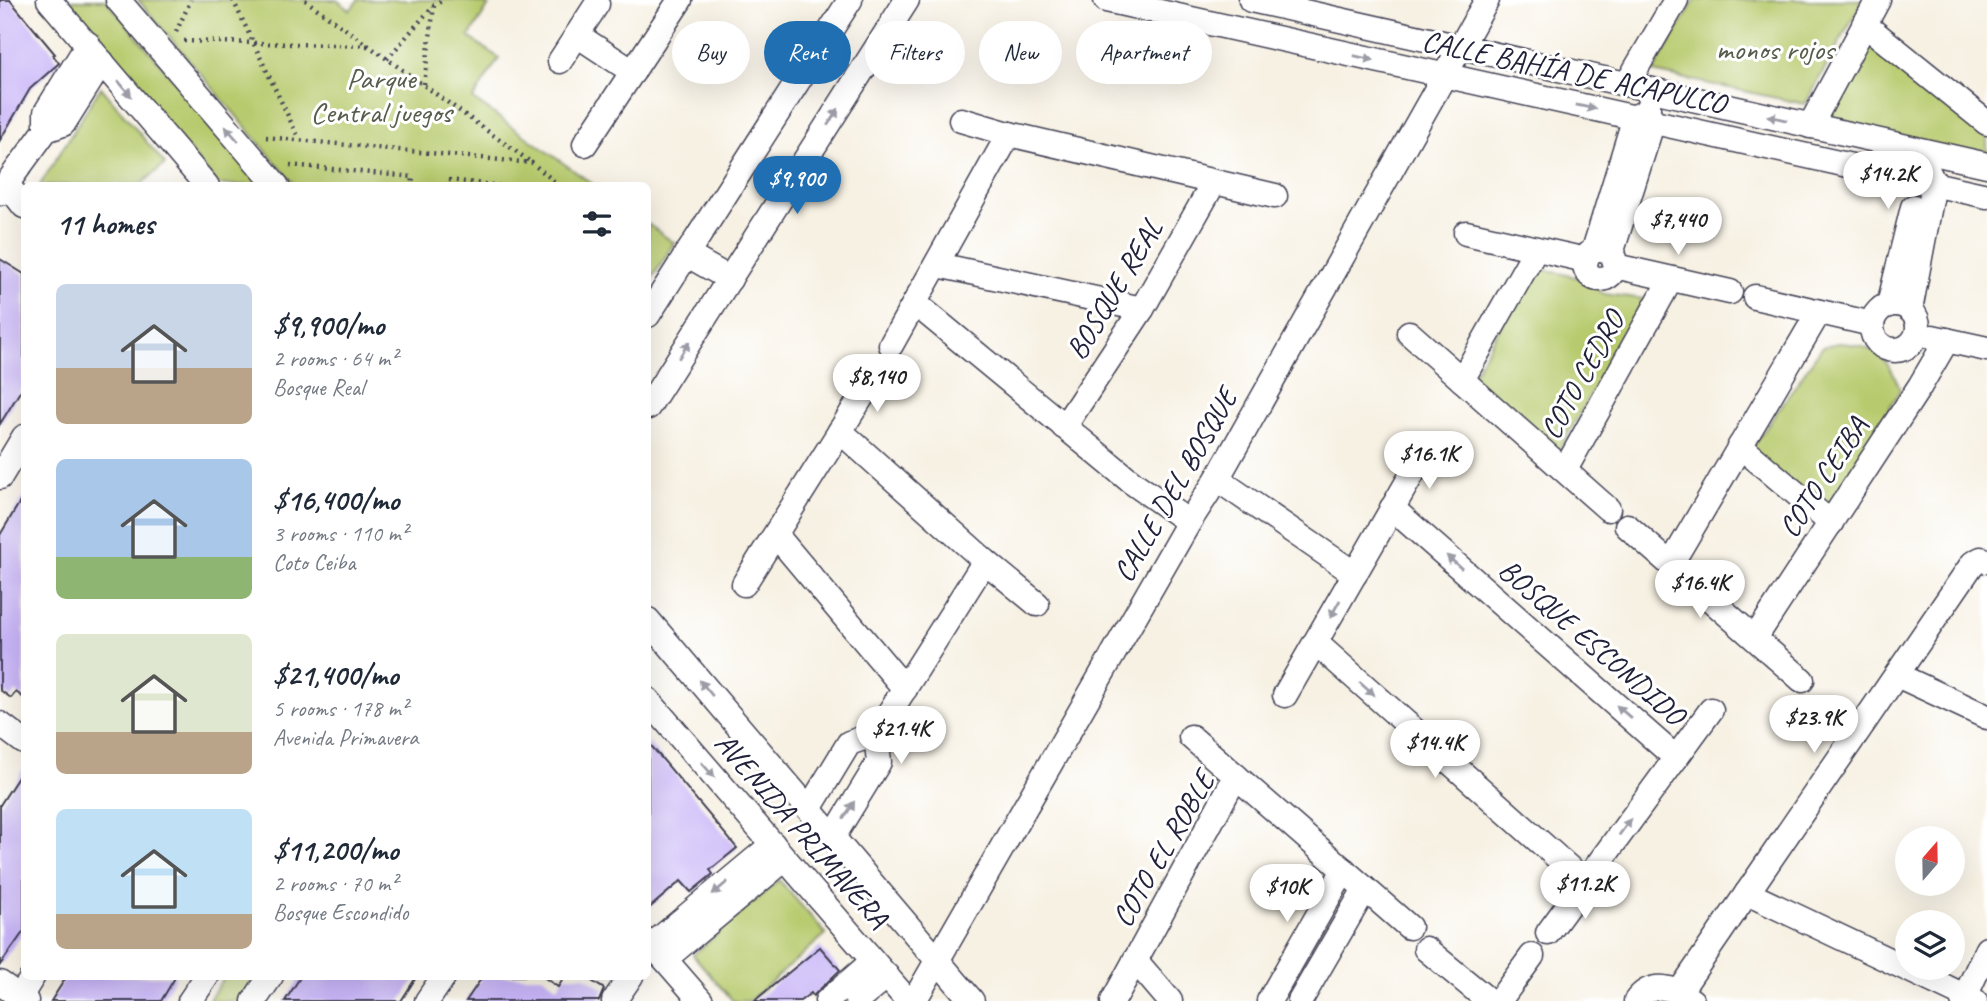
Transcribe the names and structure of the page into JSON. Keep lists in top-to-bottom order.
{
  "streets": {
    "street": [
      "CALLE BAHÍA DE ACAPULCO",
      "BOSQUE REAL",
      "COTO CEDRO",
      "COTO CEIBA",
      "CALLE DEL BOSQUE",
      "BOSQUE ESCONDIDO",
      "AVENIDA PRIMAVERA",
      "COTO EL ROBLE"
    ]
  },
  "crossings": [
    ["CALLE BAHÍA DE ACAPULCO", "CALLE DEL BOSQUE"],
    ["CALLE DEL BOSQUE", "AVENIDA PRIMAVERA"]
  ],
  "parks": ["monos rojos", "Parque Central juegos"],
  "north": "top",
  "page": {
    "chip": [
      "Buy",
      "Rent",
      "Filters",
      "New",
      "Apartment"
    ],
    "price": [
      "$14.2K",
      "$9,900",
      "$7,440",
      "$8,140",
      "$16.1K",
      "$16.4K",
      "$23.9K",
      "$21.4K",
      "$14.4K",
      "$11.2K",
      "$10K"
    ],
    "heading": "11 homes",
    "list": [
      {
        "name": "$9,900/mo",
        "note": "2 rooms · 64 m² · Bosque Real"
      },
      {
        "name": "$16,400/mo",
        "note": "3 rooms · 110 m² · Coto Ceiba"
      },
      {
        "name": "$21,400/mo",
        "note": "5 rooms · 178 m² · Avenida Primavera"
      },
      {
        "name": "$11,200/mo",
        "note": "2 rooms · 70 m² · Bosque Escondido"
      }
    ]
  }
}
